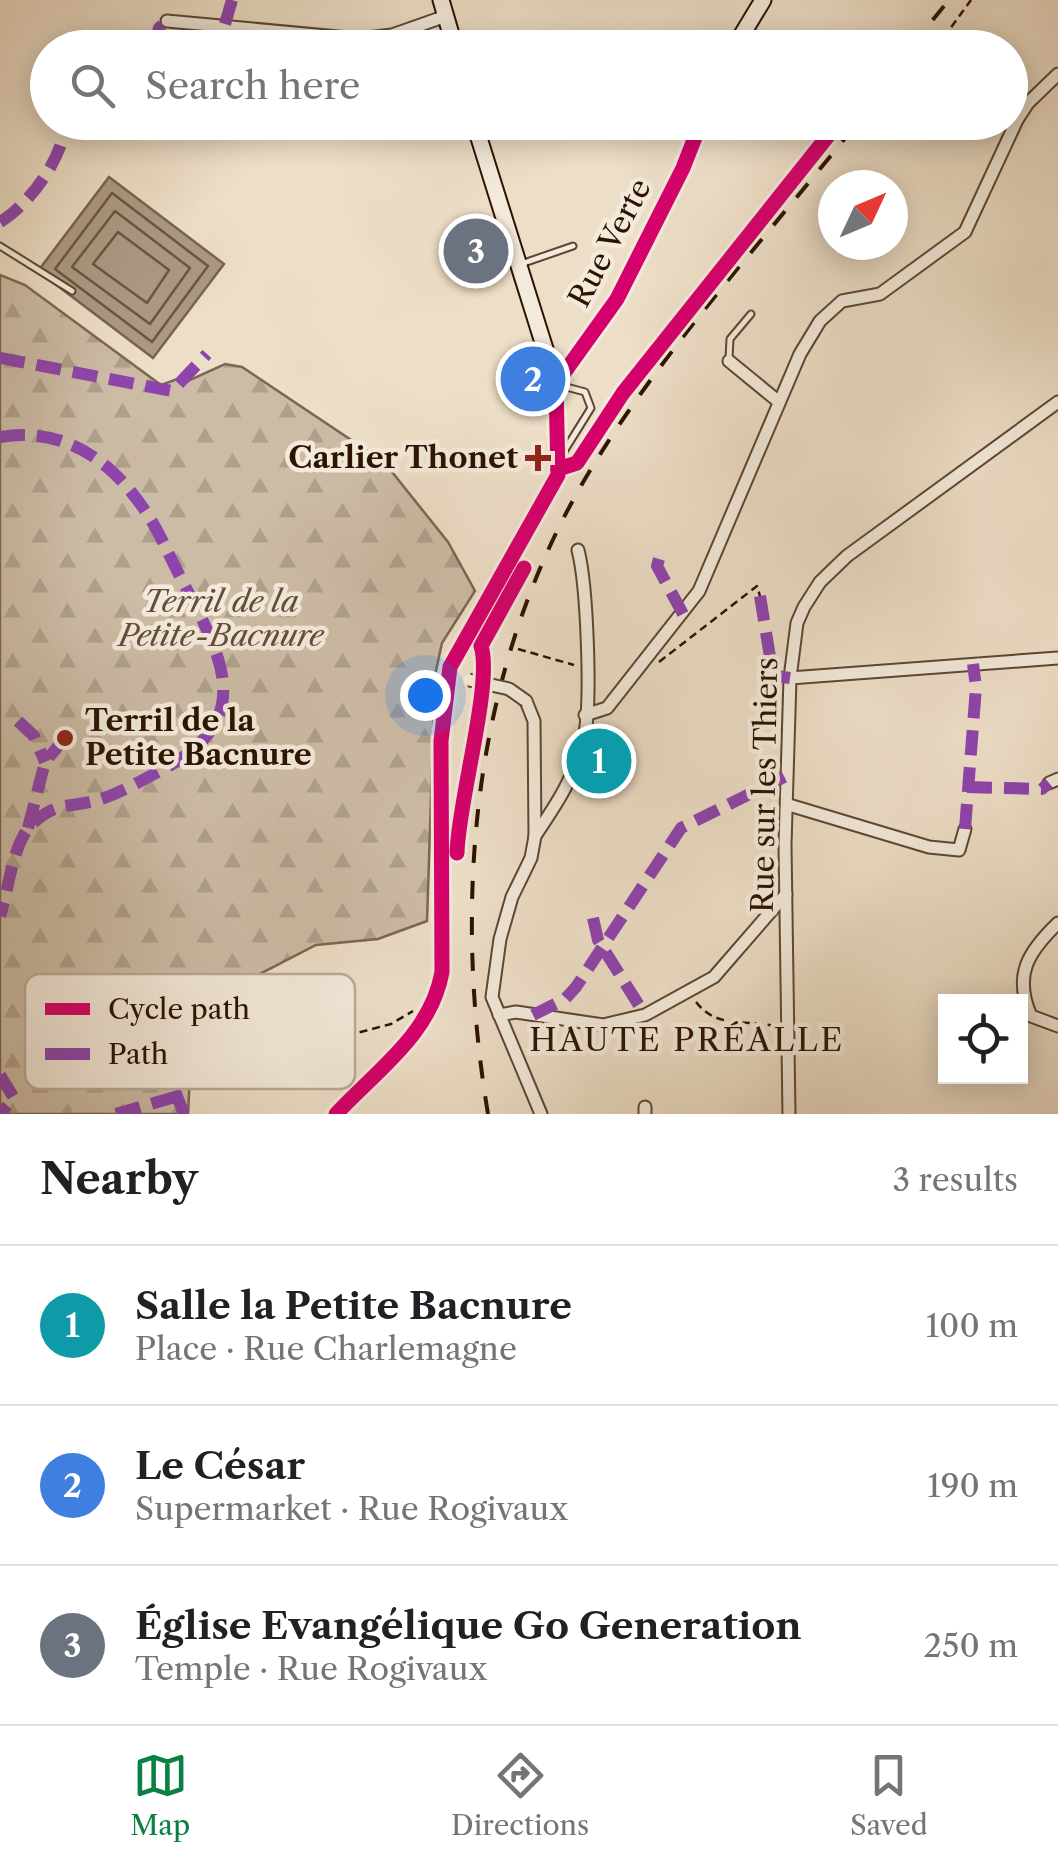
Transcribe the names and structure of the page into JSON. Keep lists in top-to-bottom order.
{
  "streets": {
    "street": ["Rue Verte", "Rue sur les Thiers"]
  },
  "districts": ["HAUTE PRÉALLE"],
  "parks": ["Terril de la Petite-Bacnure"],
  "places": {
    "health": ["Carlier Thonet"],
    "other": ["Terril de la Petite Bacnure"]
  },
  "legend": ["Cycle path", "Path"],
  "north": "top right",
  "page": {
    "search": "Search here",
    "pins": ["3", "2", "1"],
    "heading": ["Nearby", "3 results"],
    "list": [
      {
        "mark": "1",
        "name": "Salle la Petite Bacnure",
        "note": "Place · Rue Charlemagne",
        "value": "100 m"
      },
      {
        "mark": "2",
        "name": "Le César",
        "note": "Supermarket · Rue Rogivaux",
        "value": "190 m"
      },
      {
        "mark": "3",
        "name": "Église Evangélique Go Generation",
        "note": "Temple · Rue Rogivaux",
        "value": "250 m"
      }
    ],
    "nav": ["Map", "Directions", "Saved"]
  }
}
